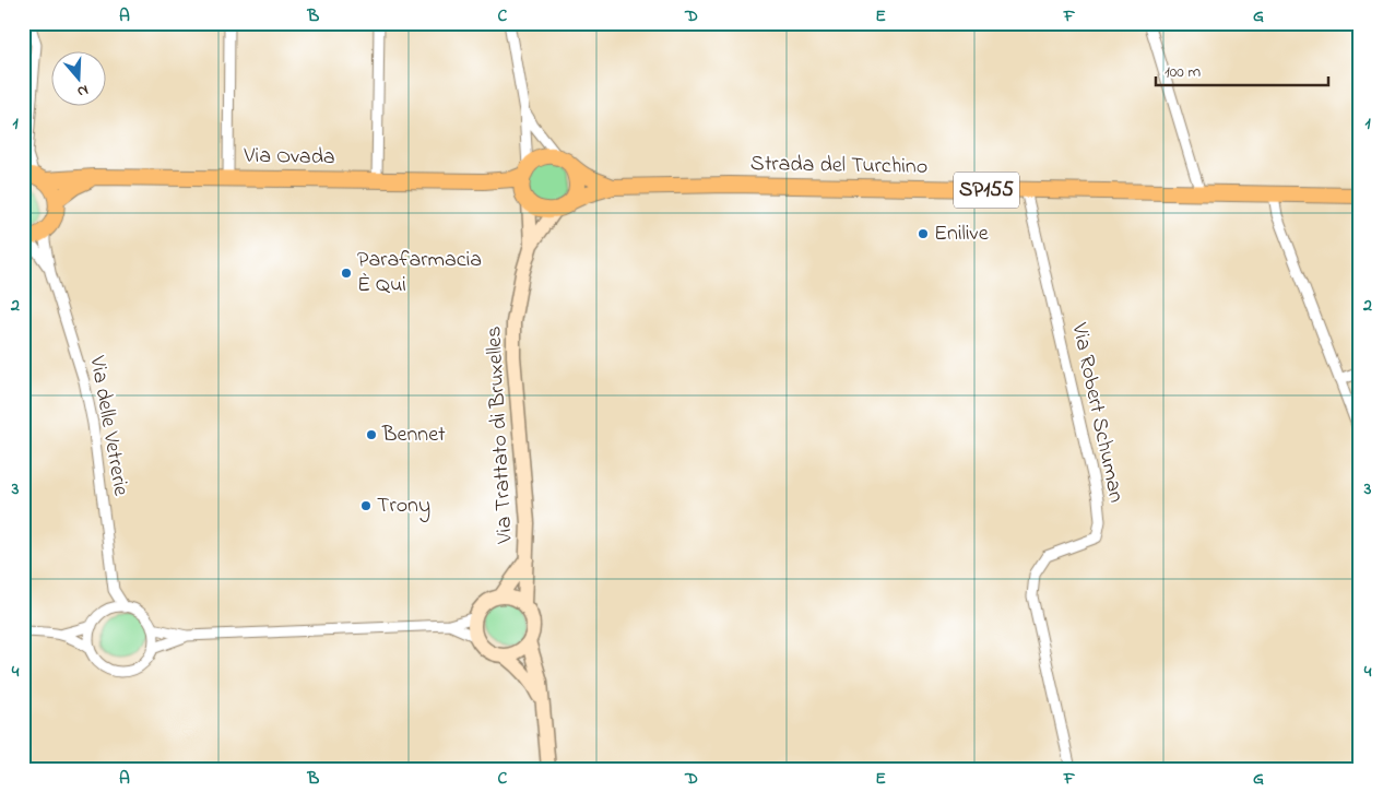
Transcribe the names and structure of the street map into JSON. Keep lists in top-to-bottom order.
{
  "streets": {
    "main road": [
      "Via Ovada",
      "Strada del Turchino",
      "SP155",
      "Via Trattato di Bruxelles"
    ],
    "street": ["Via Robert Schuman", "Via delle Vetrerie"]
  },
  "crossings": [
    ["Via Ovada", "Strada del Turchino"],
    ["Via Ovada", "Via Trattato di Bruxelles"],
    ["Strada del Turchino", "Via Robert Schuman"],
    ["Strada del Turchino", "Via Trattato di Bruxelles"]
  ],
  "places": [
    "Enilive",
    "Parafarmacia È Qui",
    "Bennet",
    "Trony"
  ],
  "scale_bar": "100 m",
  "north": "bottom",
  "grid": {
    "columns": [
      "A",
      "B",
      "C",
      "D",
      "E",
      "F",
      "G"
    ],
    "rows": [
      "1",
      "2",
      "3",
      "4"
    ]
  }
}
